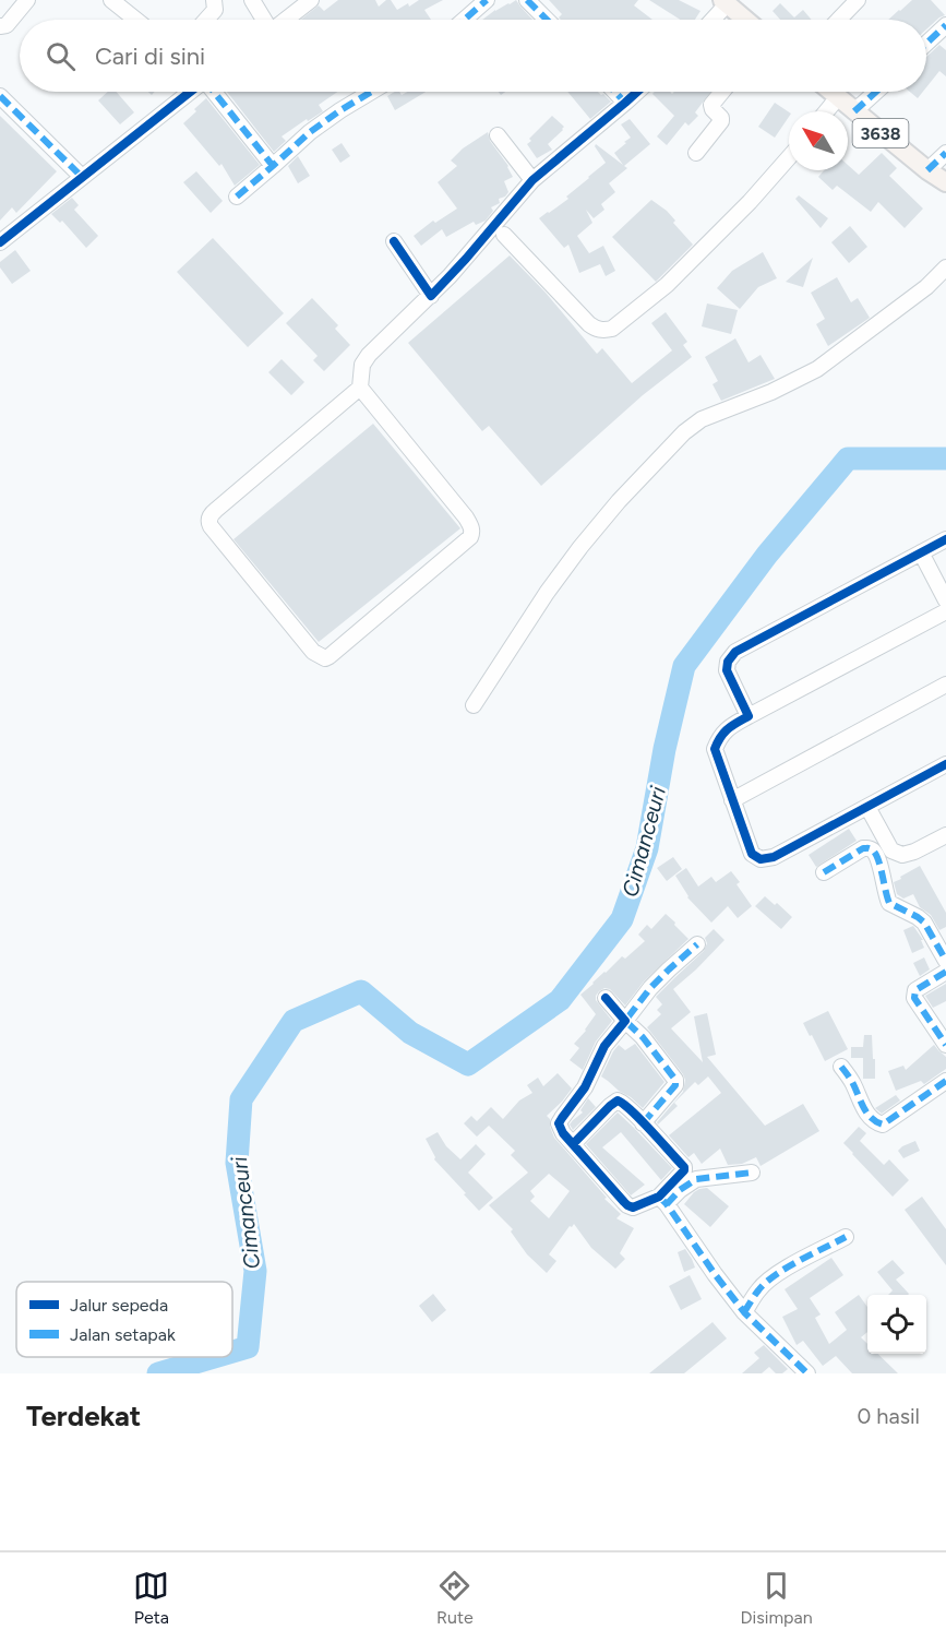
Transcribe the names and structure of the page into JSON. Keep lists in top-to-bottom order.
{
  "streets": {
    "main road": ["3638"]
  },
  "water": ["Cimanceuri"],
  "legend": ["Jalur sepeda", "Jalan setapak"],
  "north": "top left",
  "page": {
    "search": "Cari di sini",
    "heading": ["Terdekat", "0 hasil"],
    "nav": ["Peta", "Rute", "Disimpan"]
  }
}
